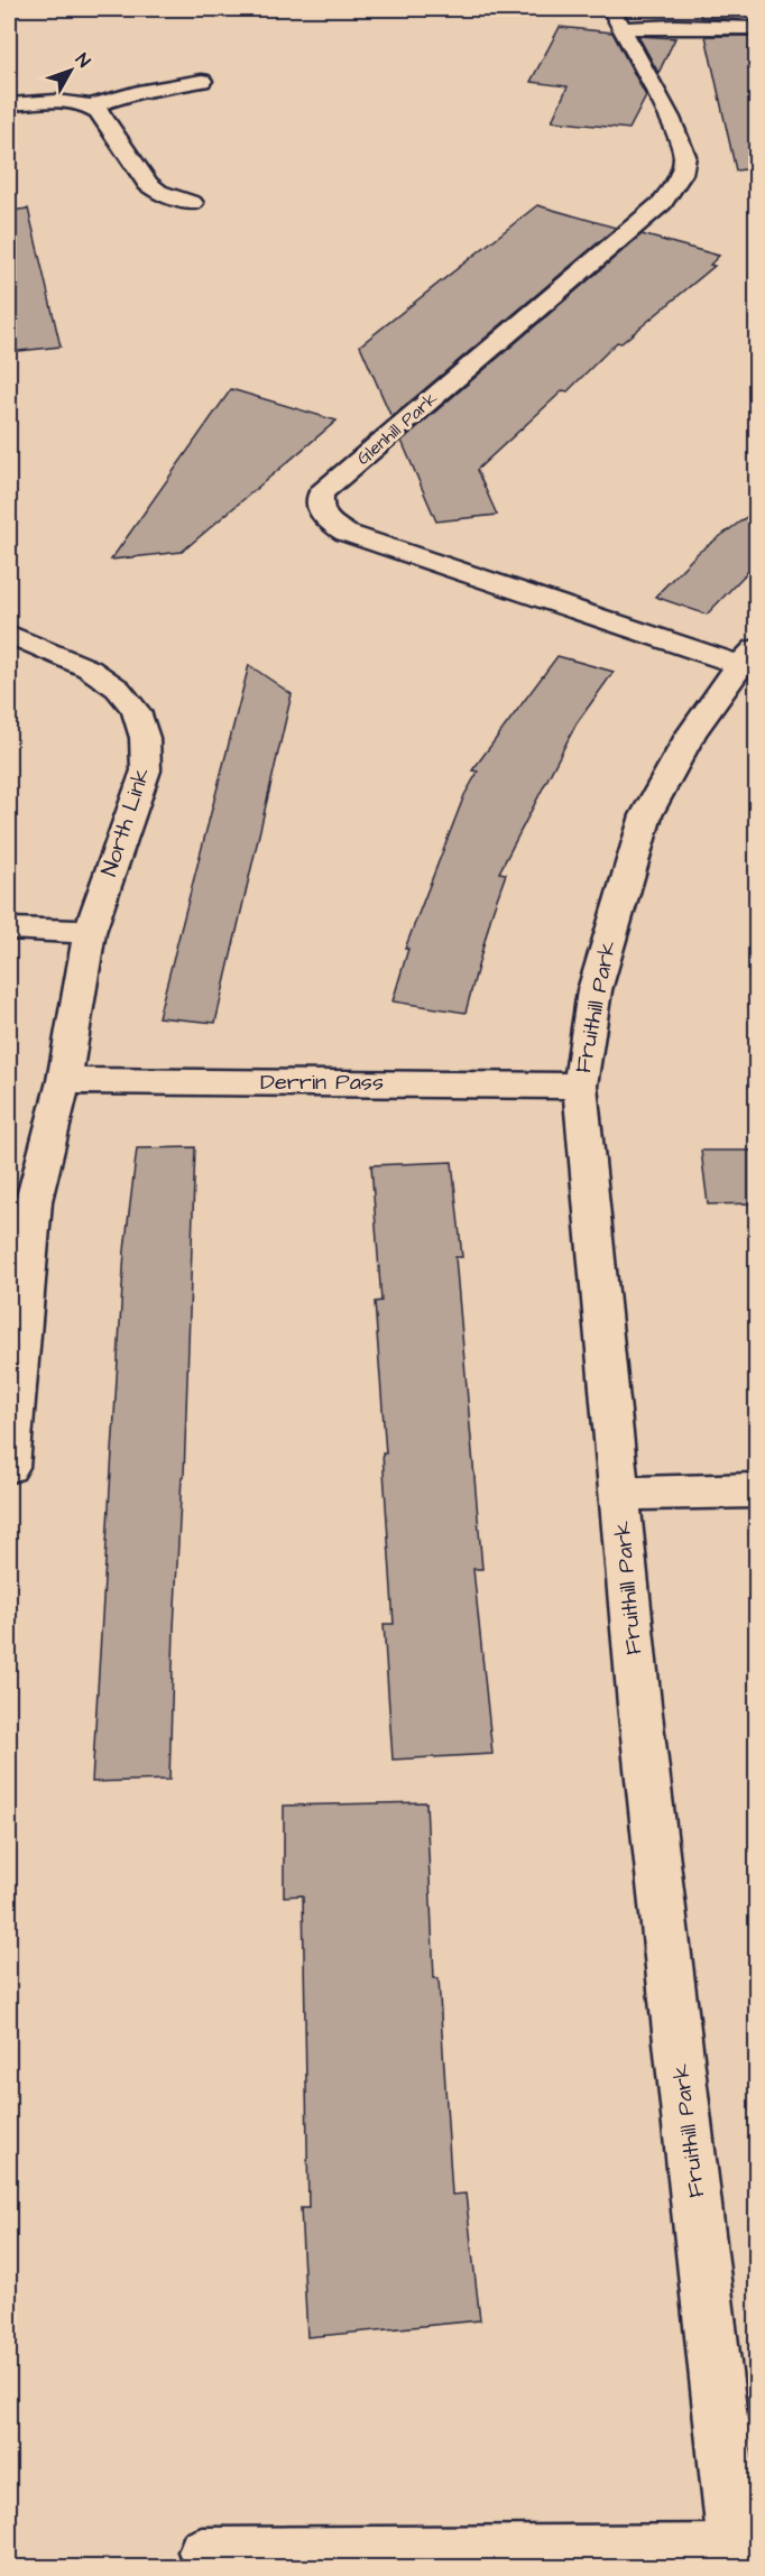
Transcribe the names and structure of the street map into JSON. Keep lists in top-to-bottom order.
{
  "streets": {
    "street": [
      "Glenhill Park",
      "North Link",
      "Fruithill Park",
      "Derrin Pass"
    ]
  },
  "crossings": [
    ["Glenhill Park", "Fruithill Park"],
    ["North Link", "Derrin Pass"],
    ["Fruithill Park", "Derrin Pass"]
  ],
  "north": "top right"
}
